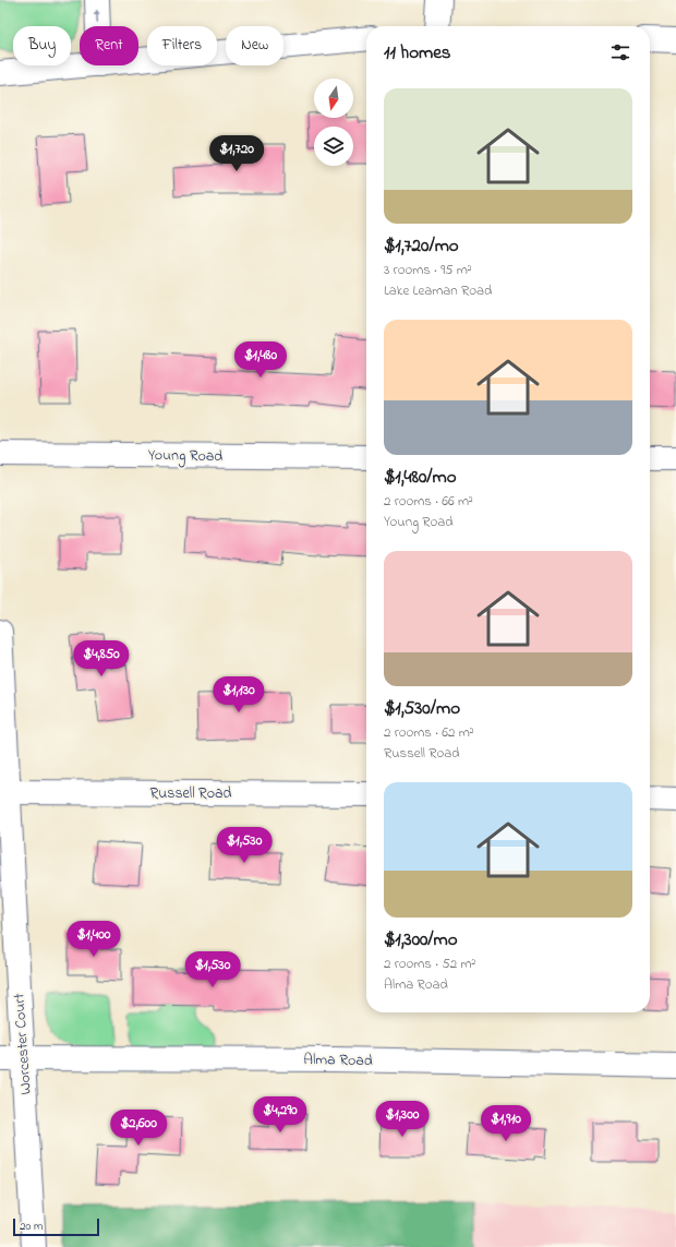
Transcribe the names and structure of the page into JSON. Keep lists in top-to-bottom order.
{
  "streets": {
    "street": [
      "Young Road",
      "Russell Road",
      "Worcester Court",
      "Alma Road"
    ]
  },
  "crossings": [
    ["Russell Road", "Worcester Court"],
    ["Worcester Court", "Alma Road"]
  ],
  "scale_bar": "20 m",
  "north": "bottom",
  "page": {
    "chip": [
      "Buy",
      "Rent",
      "Filters",
      "New"
    ],
    "heading": "11 homes",
    "list": [
      {
        "name": "$1,720/mo",
        "note": "3 rooms · 95 m² · Lake Leaman Road"
      },
      {
        "name": "$1,480/mo",
        "note": "2 rooms · 66 m² · Young Road"
      },
      {
        "name": "$1,530/mo",
        "note": "2 rooms · 62 m² · Russell Road"
      },
      {
        "name": "$1,300/mo",
        "note": "2 rooms · 52 m² · Alma Road"
      }
    ],
    "price": [
      "$1,720",
      "$1,480",
      "$4,850",
      "$1,130",
      "$1,530",
      "$1,400",
      "$1,530",
      "$4,290",
      "$1,300",
      "$1,910",
      "$2,600"
    ],
    "scale": "20 m"
  }
}
